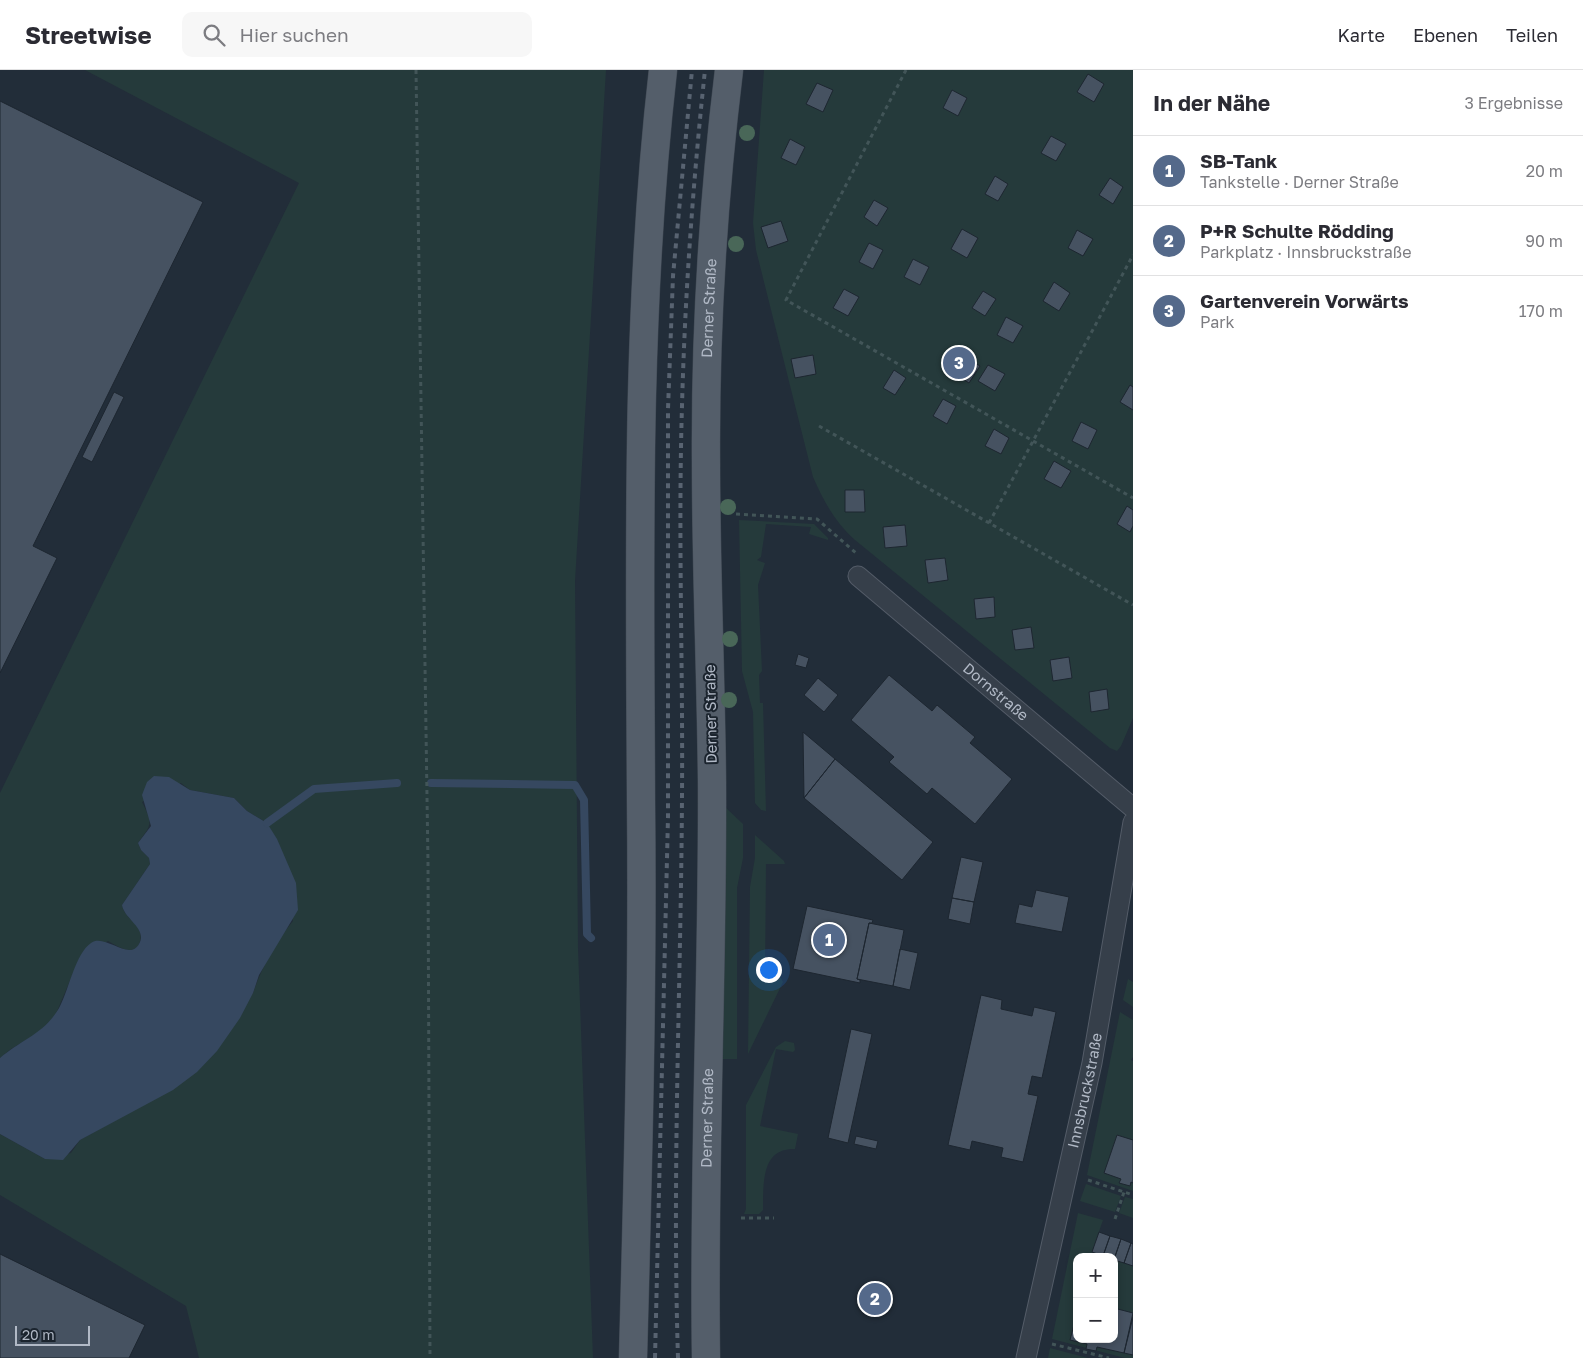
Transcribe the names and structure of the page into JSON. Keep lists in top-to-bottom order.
{
  "streets": {
    "main road": ["Derner Straße"],
    "street": ["Dornstraße", "Innsbruckstraße"]
  },
  "scale_bar": "20 m",
  "page": {
    "header": "Streetwise",
    "search": "Hier suchen",
    "nav": ["Karte", "Ebenen", "Teilen"],
    "heading": ["In der Nähe", "3 Ergebnisse"],
    "list": [
      {
        "mark": "1",
        "name": "SB-Tank",
        "note": "Tankstelle · Derner Straße",
        "value": "20 m"
      },
      {
        "mark": "2",
        "name": "P+R Schulte Rödding",
        "note": "Parkplatz · Innsbruckstraße",
        "value": "90 m"
      },
      {
        "mark": "3",
        "name": "Gartenverein Vorwärts",
        "note": "Park",
        "value": "170 m"
      }
    ],
    "pins": ["3", "1", "2"],
    "map_buttons": ["+", "−"],
    "scale": "20 m"
  }
}
